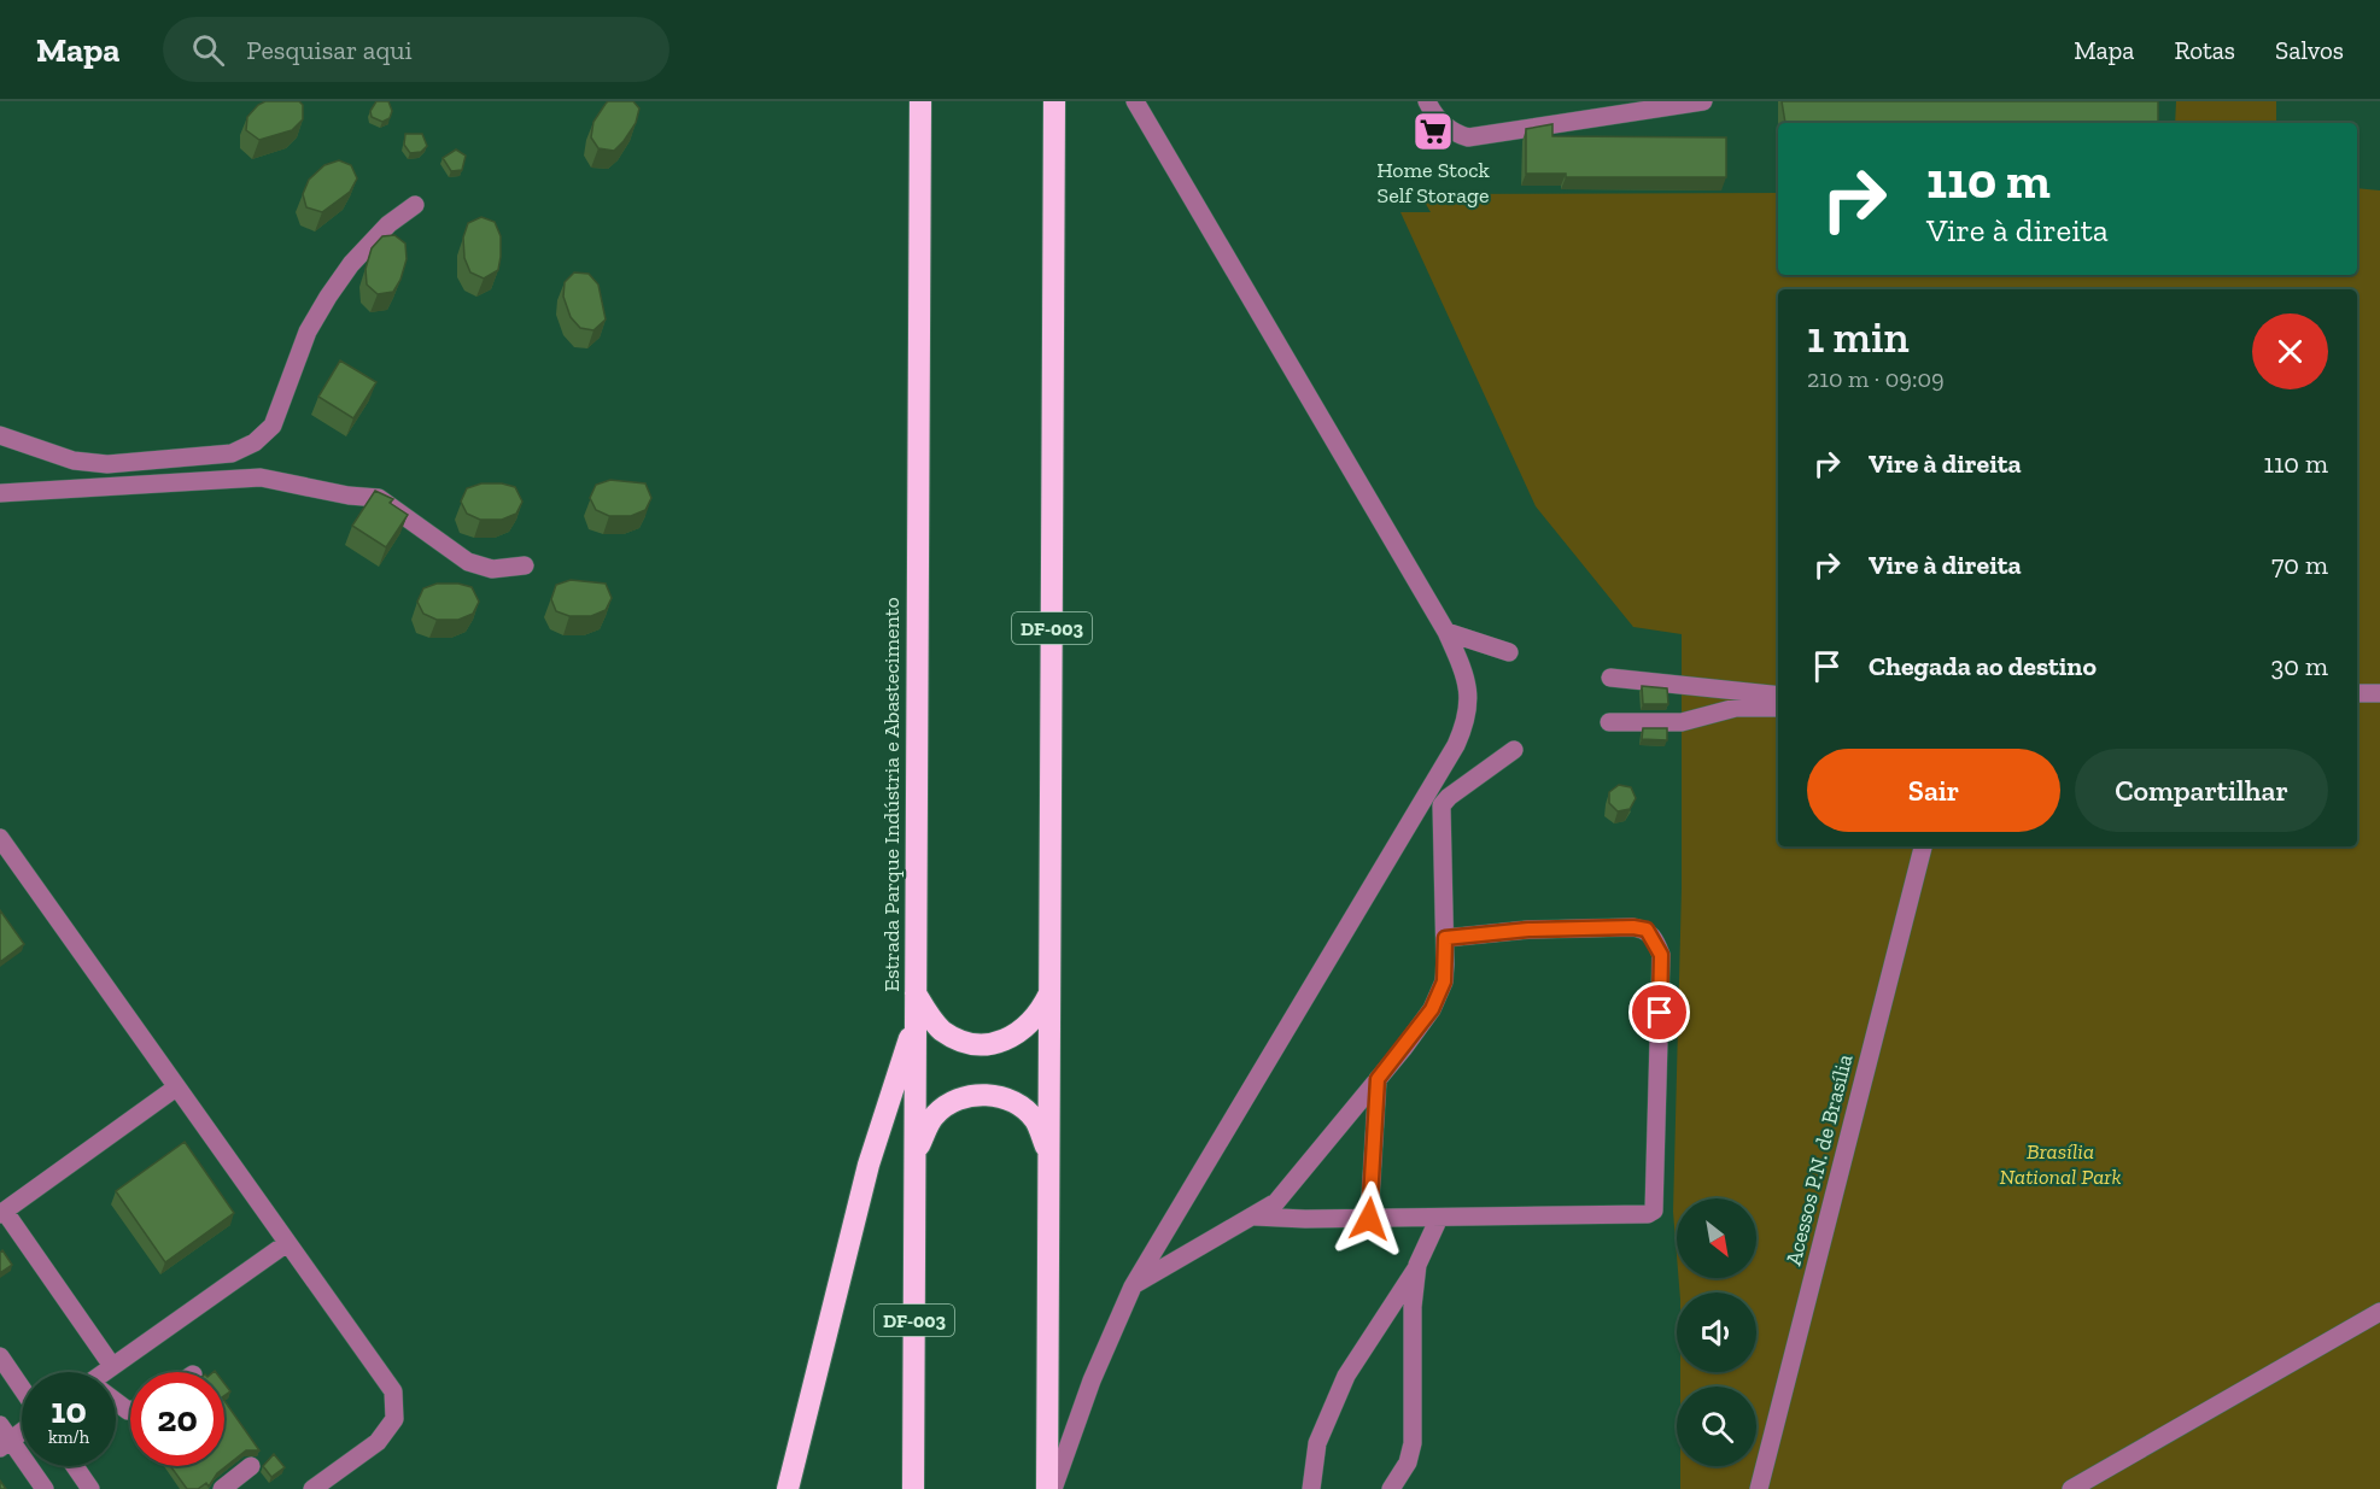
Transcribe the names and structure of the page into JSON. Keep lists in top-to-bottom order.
{
  "streets": {
    "highway": ["DF-003", "Estrada Parque Indústria e Abastecimento"],
    "street": ["Acessos P.N. de Brasília"]
  },
  "parks": ["Brasília National Park"],
  "places": {
    "supermarket": ["Home Stock Self Storage"]
  },
  "north": "bottom right",
  "page": {
    "header": "Mapa",
    "search": "Pesquisar aqui",
    "nav": ["Mapa", "Rotas", "Salvos"],
    "turn": ["110 m", "Vire à direita"],
    "heading": ["1 min", "210 m · 09:09"],
    "list": [
      {
        "name": "Vire à direita",
        "value": "110 m"
      },
      {
        "name": "Vire à direita",
        "value": "70 m"
      },
      {
        "name": "Chegada ao destino",
        "value": "30 m"
      }
    ],
    "buttons": ["Sair", "Compartilhar"],
    "speed": "10 km/h",
    "limit": "20"
  }
}
